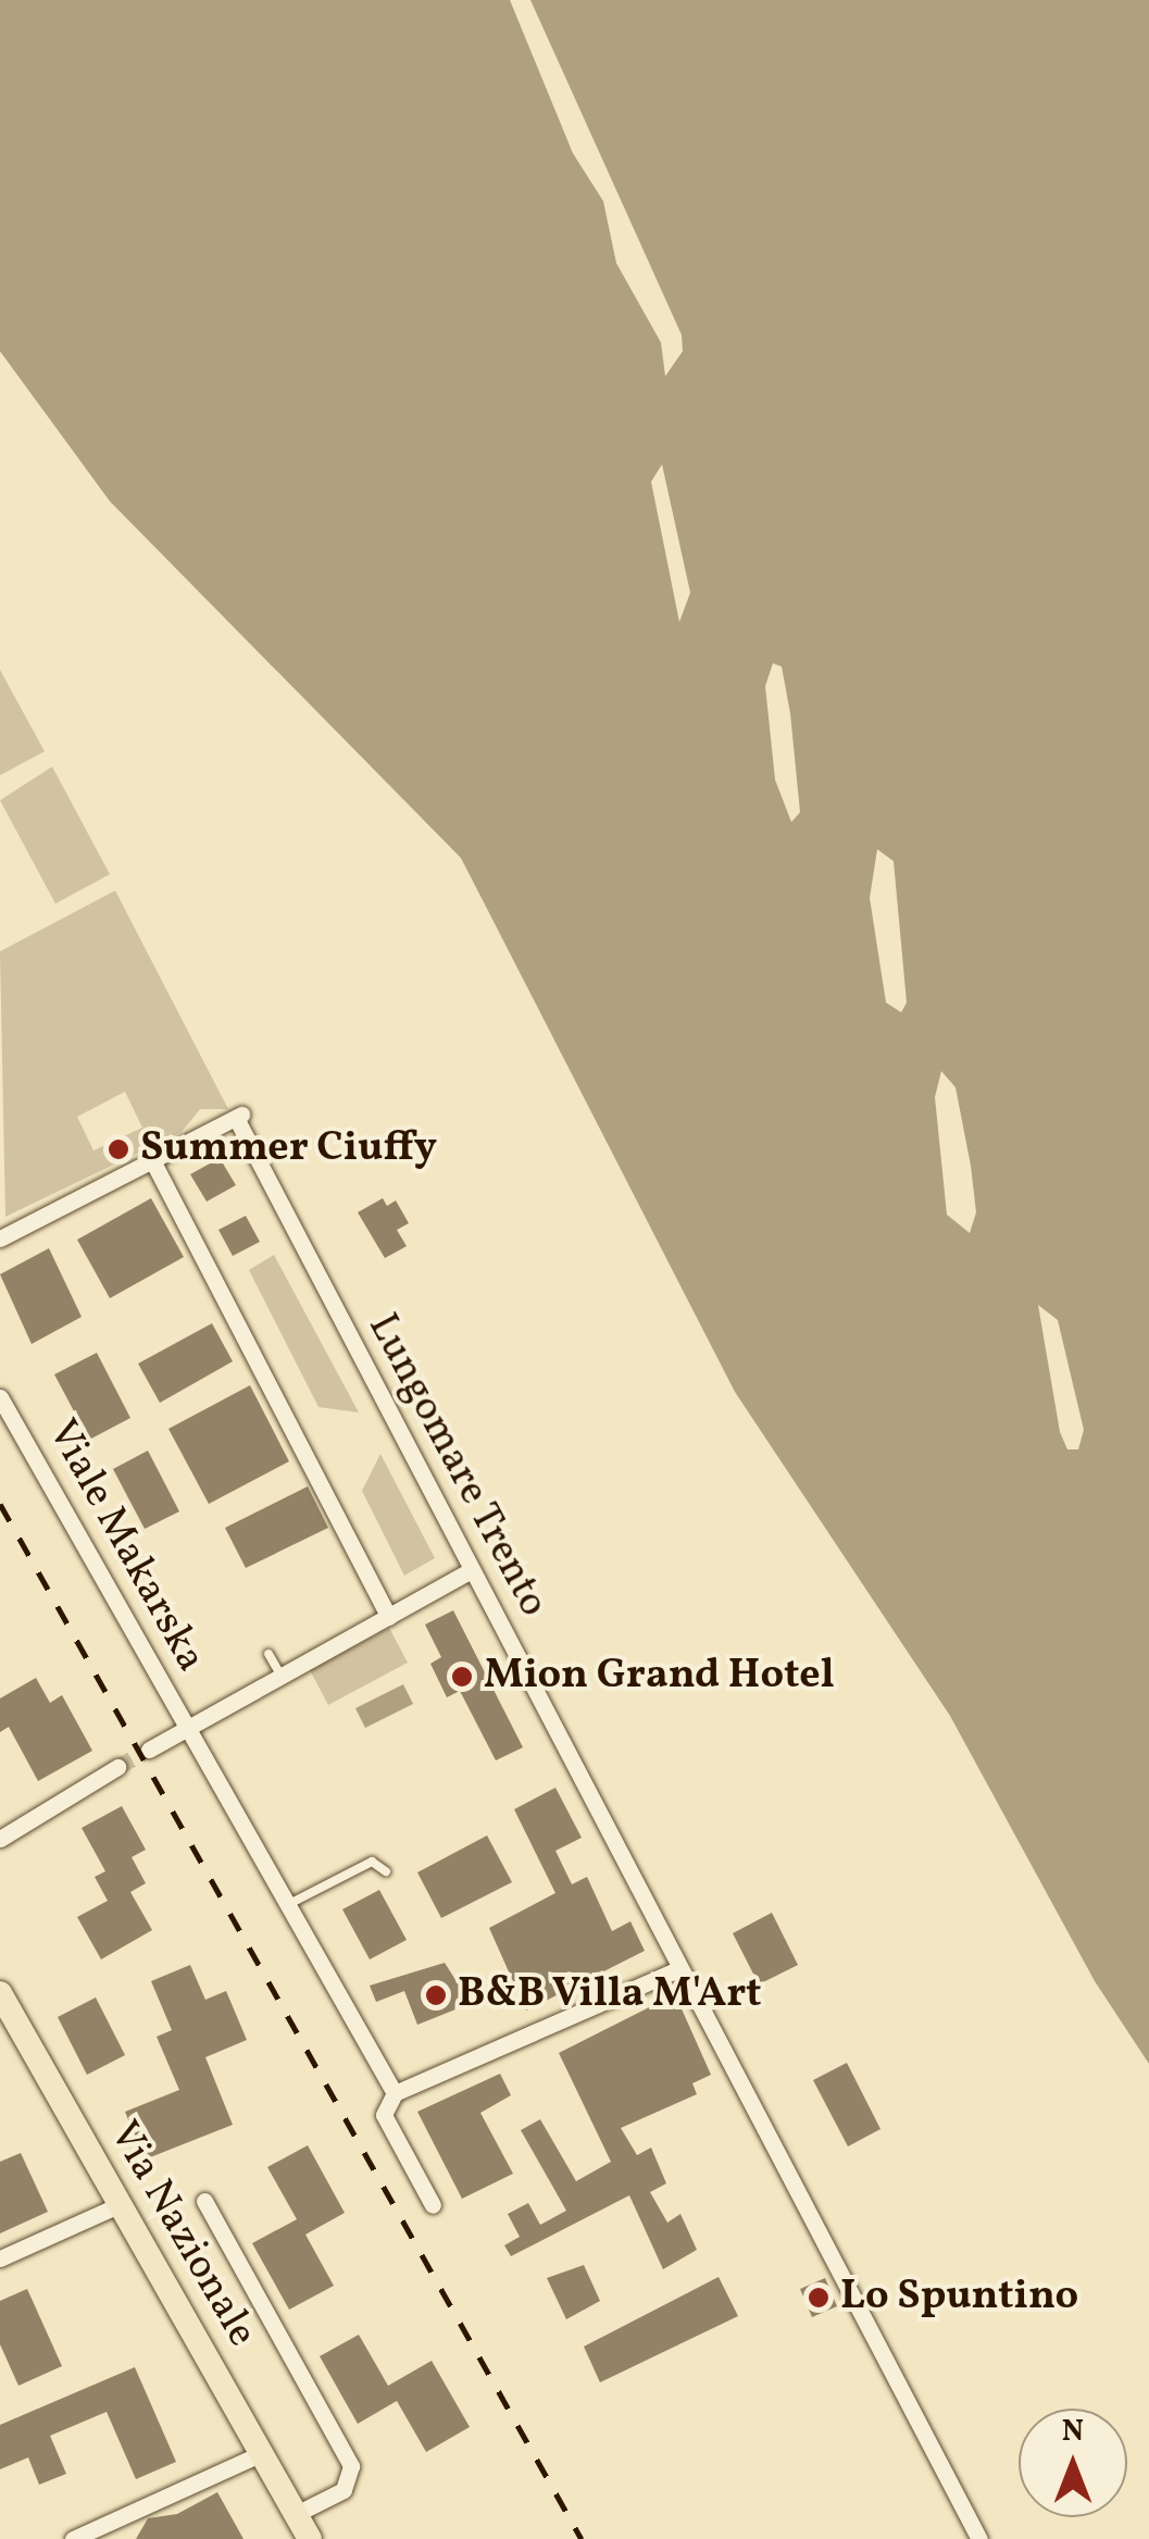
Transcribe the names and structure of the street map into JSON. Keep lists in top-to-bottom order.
{
  "streets": {
    "main road": ["Via Nazionale"],
    "street": ["Lungomare Trento", "Viale Makarska"]
  },
  "places": [
    "Summer Ciuffy",
    "Mion Grand Hotel",
    "B&B Villa M'Art",
    "Lo Spuntino"
  ],
  "north": "top"
}
